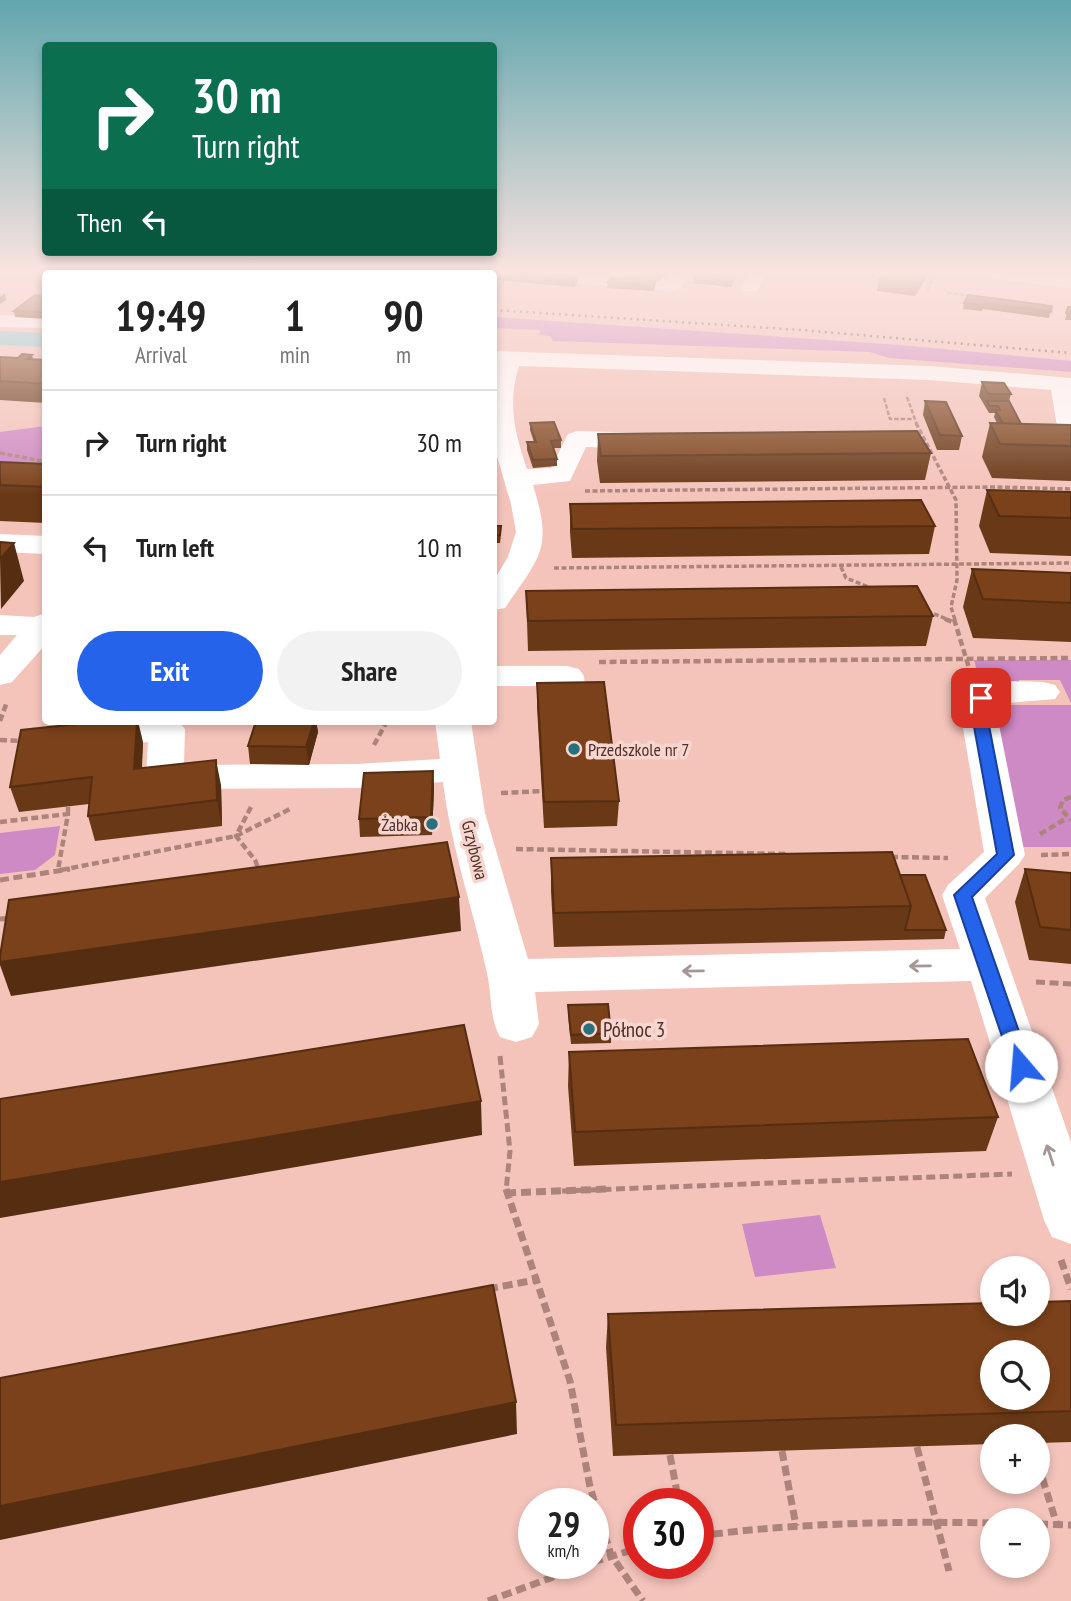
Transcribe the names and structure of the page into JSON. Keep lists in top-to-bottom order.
{
  "streets": {
    "street": ["Grzybowa"]
  },
  "places": ["Przedszkole nr 7", "Żabka", "Północ 3"],
  "page": {
    "turn": ["30 m", "Turn right"],
    "then": "Then",
    "eta": [
      "19:49",
      "Arrival",
      "1",
      "min",
      "90",
      "m"
    ],
    "list": [
      {
        "name": "Turn right",
        "value": "30 m"
      },
      {
        "name": "Turn left",
        "value": "10 m"
      }
    ],
    "buttons": ["Exit", "Share"],
    "map_buttons": ["+", "−"],
    "speed": "29 km/h",
    "limit": "30"
  }
}
